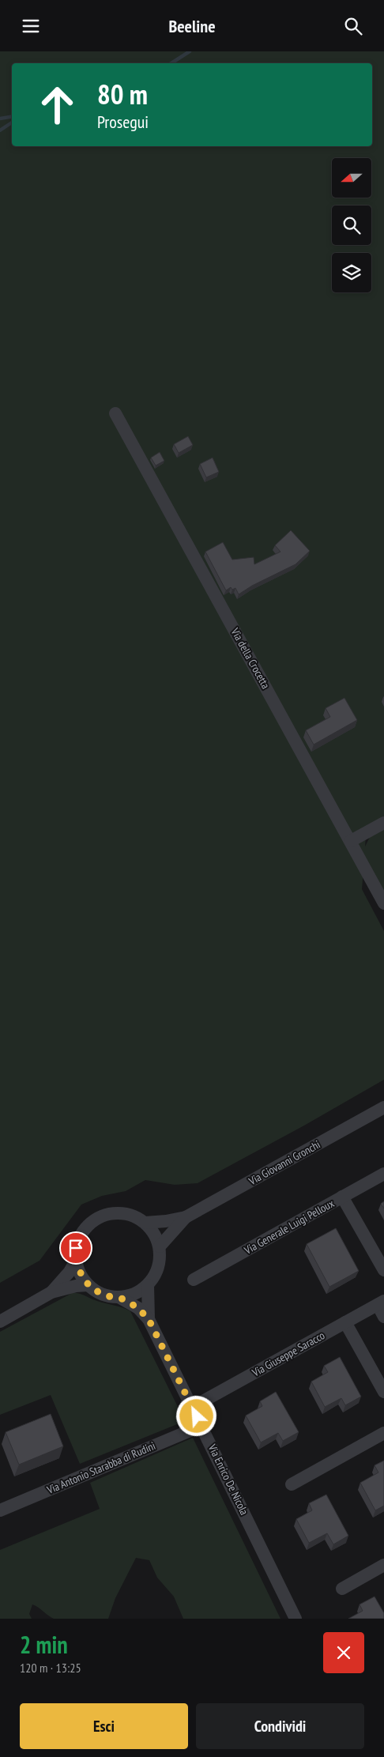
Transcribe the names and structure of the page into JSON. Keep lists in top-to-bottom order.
{
  "streets": {
    "street": [
      "Via della Crocetta",
      "Via Giovanni Gronchi",
      "Via Generale Luigi Pelloux",
      "Via Giuseppe Saracco",
      "Via Antonio Starabba di Rudinì",
      "Via Enrico De Nicola"
    ]
  },
  "crossings": [
    ["Via Giovanni Gronchi", "Via Enrico De Nicola"],
    ["Via Giuseppe Saracco", "Via Enrico De Nicola"],
    ["Via Antonio Starabba di Rudinì", "Via Enrico De Nicola"]
  ],
  "north": "left",
  "page": {
    "header": "Beeline",
    "turn": ["80 m", "Prosegui"],
    "heading": ["2 min", "120 m · 13:25"],
    "buttons": ["Esci", "Condividi"]
  }
}
